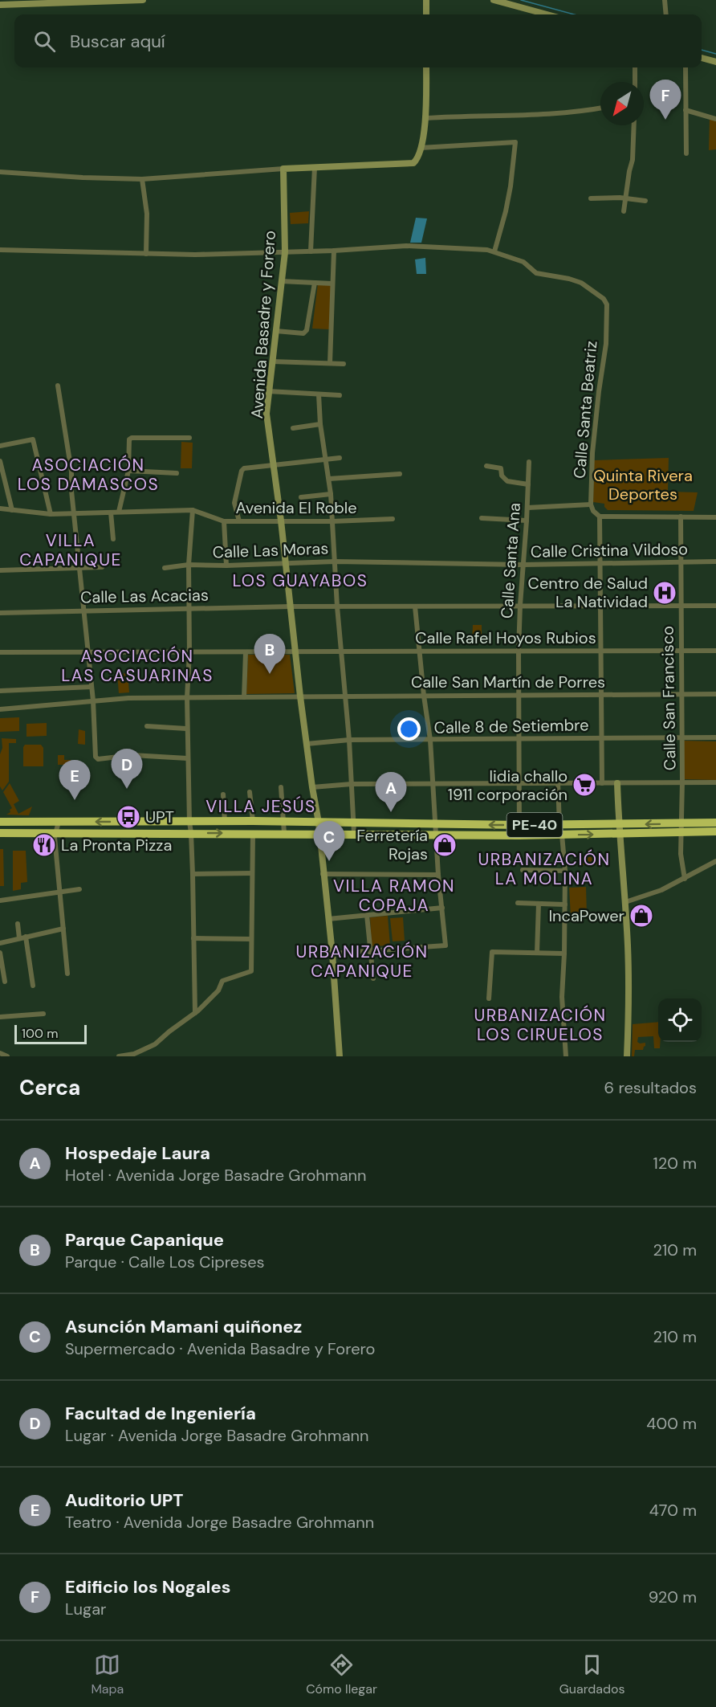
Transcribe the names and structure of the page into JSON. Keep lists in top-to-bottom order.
{
  "streets": {
    "highway": ["PE-40"],
    "street": [
      "Avenida Basadre y Forero",
      "Calle Santa Beatriz",
      "Avenida El Roble",
      "Calle Las Moras",
      "Calle Cristina Vildoso",
      "Calle Santa Ana",
      "Calle Las Acacias",
      "Calle Rafel Hoyos Rubios",
      "Calle San Martín de Porres",
      "Calle San Francisco",
      "Calle 8 de Setiembre"
    ]
  },
  "crossings": [
    ["Avenida Basadre y Forero", "Avenida El Roble"],
    ["Avenida Basadre y Forero", "Calle Las Moras"],
    ["Avenida Basadre y Forero", "Calle Las Acacias"],
    ["Avenida Basadre y Forero", "Calle Rafel Hoyos Rubios"],
    ["Avenida Basadre y Forero", "Calle San Martín de Porres"],
    ["Avenida Basadre y Forero", "Calle 8 de Setiembre"],
    ["Avenida Basadre y Forero", "PE-40"],
    ["Calle Las Moras", "Calle Cristina Vildoso"],
    ["Calle Cristina Vildoso", "Calle Santa Ana"],
    ["Calle Cristina Vildoso", "Calle San Francisco"],
    ["Calle Santa Ana", "Calle Las Acacias"],
    ["Calle Santa Ana", "Calle Rafel Hoyos Rubios"],
    ["Calle Santa Ana", "Calle San Martín de Porres"],
    ["Calle Santa Ana", "Calle 8 de Setiembre"],
    ["Calle Santa Ana", "PE-40"],
    ["Calle Las Acacias", "Calle San Francisco"],
    ["Calle Rafel Hoyos Rubios", "Calle San Francisco"],
    ["Calle San Martín de Porres", "Calle San Francisco"],
    ["Calle San Francisco", "Calle 8 de Setiembre"],
    ["Calle San Francisco", "PE-40"]
  ],
  "districts": [
    "ASOCIACIÓN LOS DAMASCOS",
    "VILLA CAPANIQUE",
    "LOS GUAYABOS",
    "ASOCIACIÓN LAS CASUARINAS",
    "VILLA JESÚS",
    "URBANIZACIÓN LA MOLINA",
    "VILLA RAMON COPAJA",
    "URBANIZACIÓN CAPANIQUE",
    "URBANIZACIÓN LOS CIRUELOS"
  ],
  "parks": ["Quinta Rivera Deportes"],
  "places": {
    "hospital": ["Centro de Salud La Natividad"],
    "supermarket": ["lidia challo 1911 corporación"],
    "bus stop": ["UPT"],
    "restaurant": ["La Pronta Pizza"],
    "shop": ["Ferretería Rojas", "IncaPower"]
  },
  "scale_bar": "100 m",
  "north": "bottom left",
  "page": {
    "search": "Buscar aquí",
    "pins": [
      "F",
      "B",
      "D",
      "E",
      "A",
      "C"
    ],
    "scale": "100 m",
    "heading": ["Cerca", "6 resultados"],
    "list": [
      {
        "mark": "A",
        "name": "Hospedaje Laura",
        "note": "Hotel · Avenida Jorge Basadre Grohmann",
        "value": "120 m"
      },
      {
        "mark": "B",
        "name": "Parque Capanique",
        "note": "Parque · Calle Los Cipreses",
        "value": "210 m"
      },
      {
        "mark": "C",
        "name": "Asunción Mamani quiñonez",
        "note": "Supermercado · Avenida Basadre y Forero",
        "value": "210 m"
      },
      {
        "mark": "D",
        "name": "Facultad de Ingeniería",
        "note": "Lugar · Avenida Jorge Basadre Grohmann",
        "value": "400 m"
      },
      {
        "mark": "E",
        "name": "Auditorio UPT",
        "note": "Teatro · Avenida Jorge Basadre Grohmann",
        "value": "470 m"
      },
      {
        "mark": "F",
        "name": "Edificio los Nogales",
        "note": "Lugar",
        "value": "920 m"
      }
    ],
    "nav": ["Mapa", "Cómo llegar", "Guardados"]
  }
}
